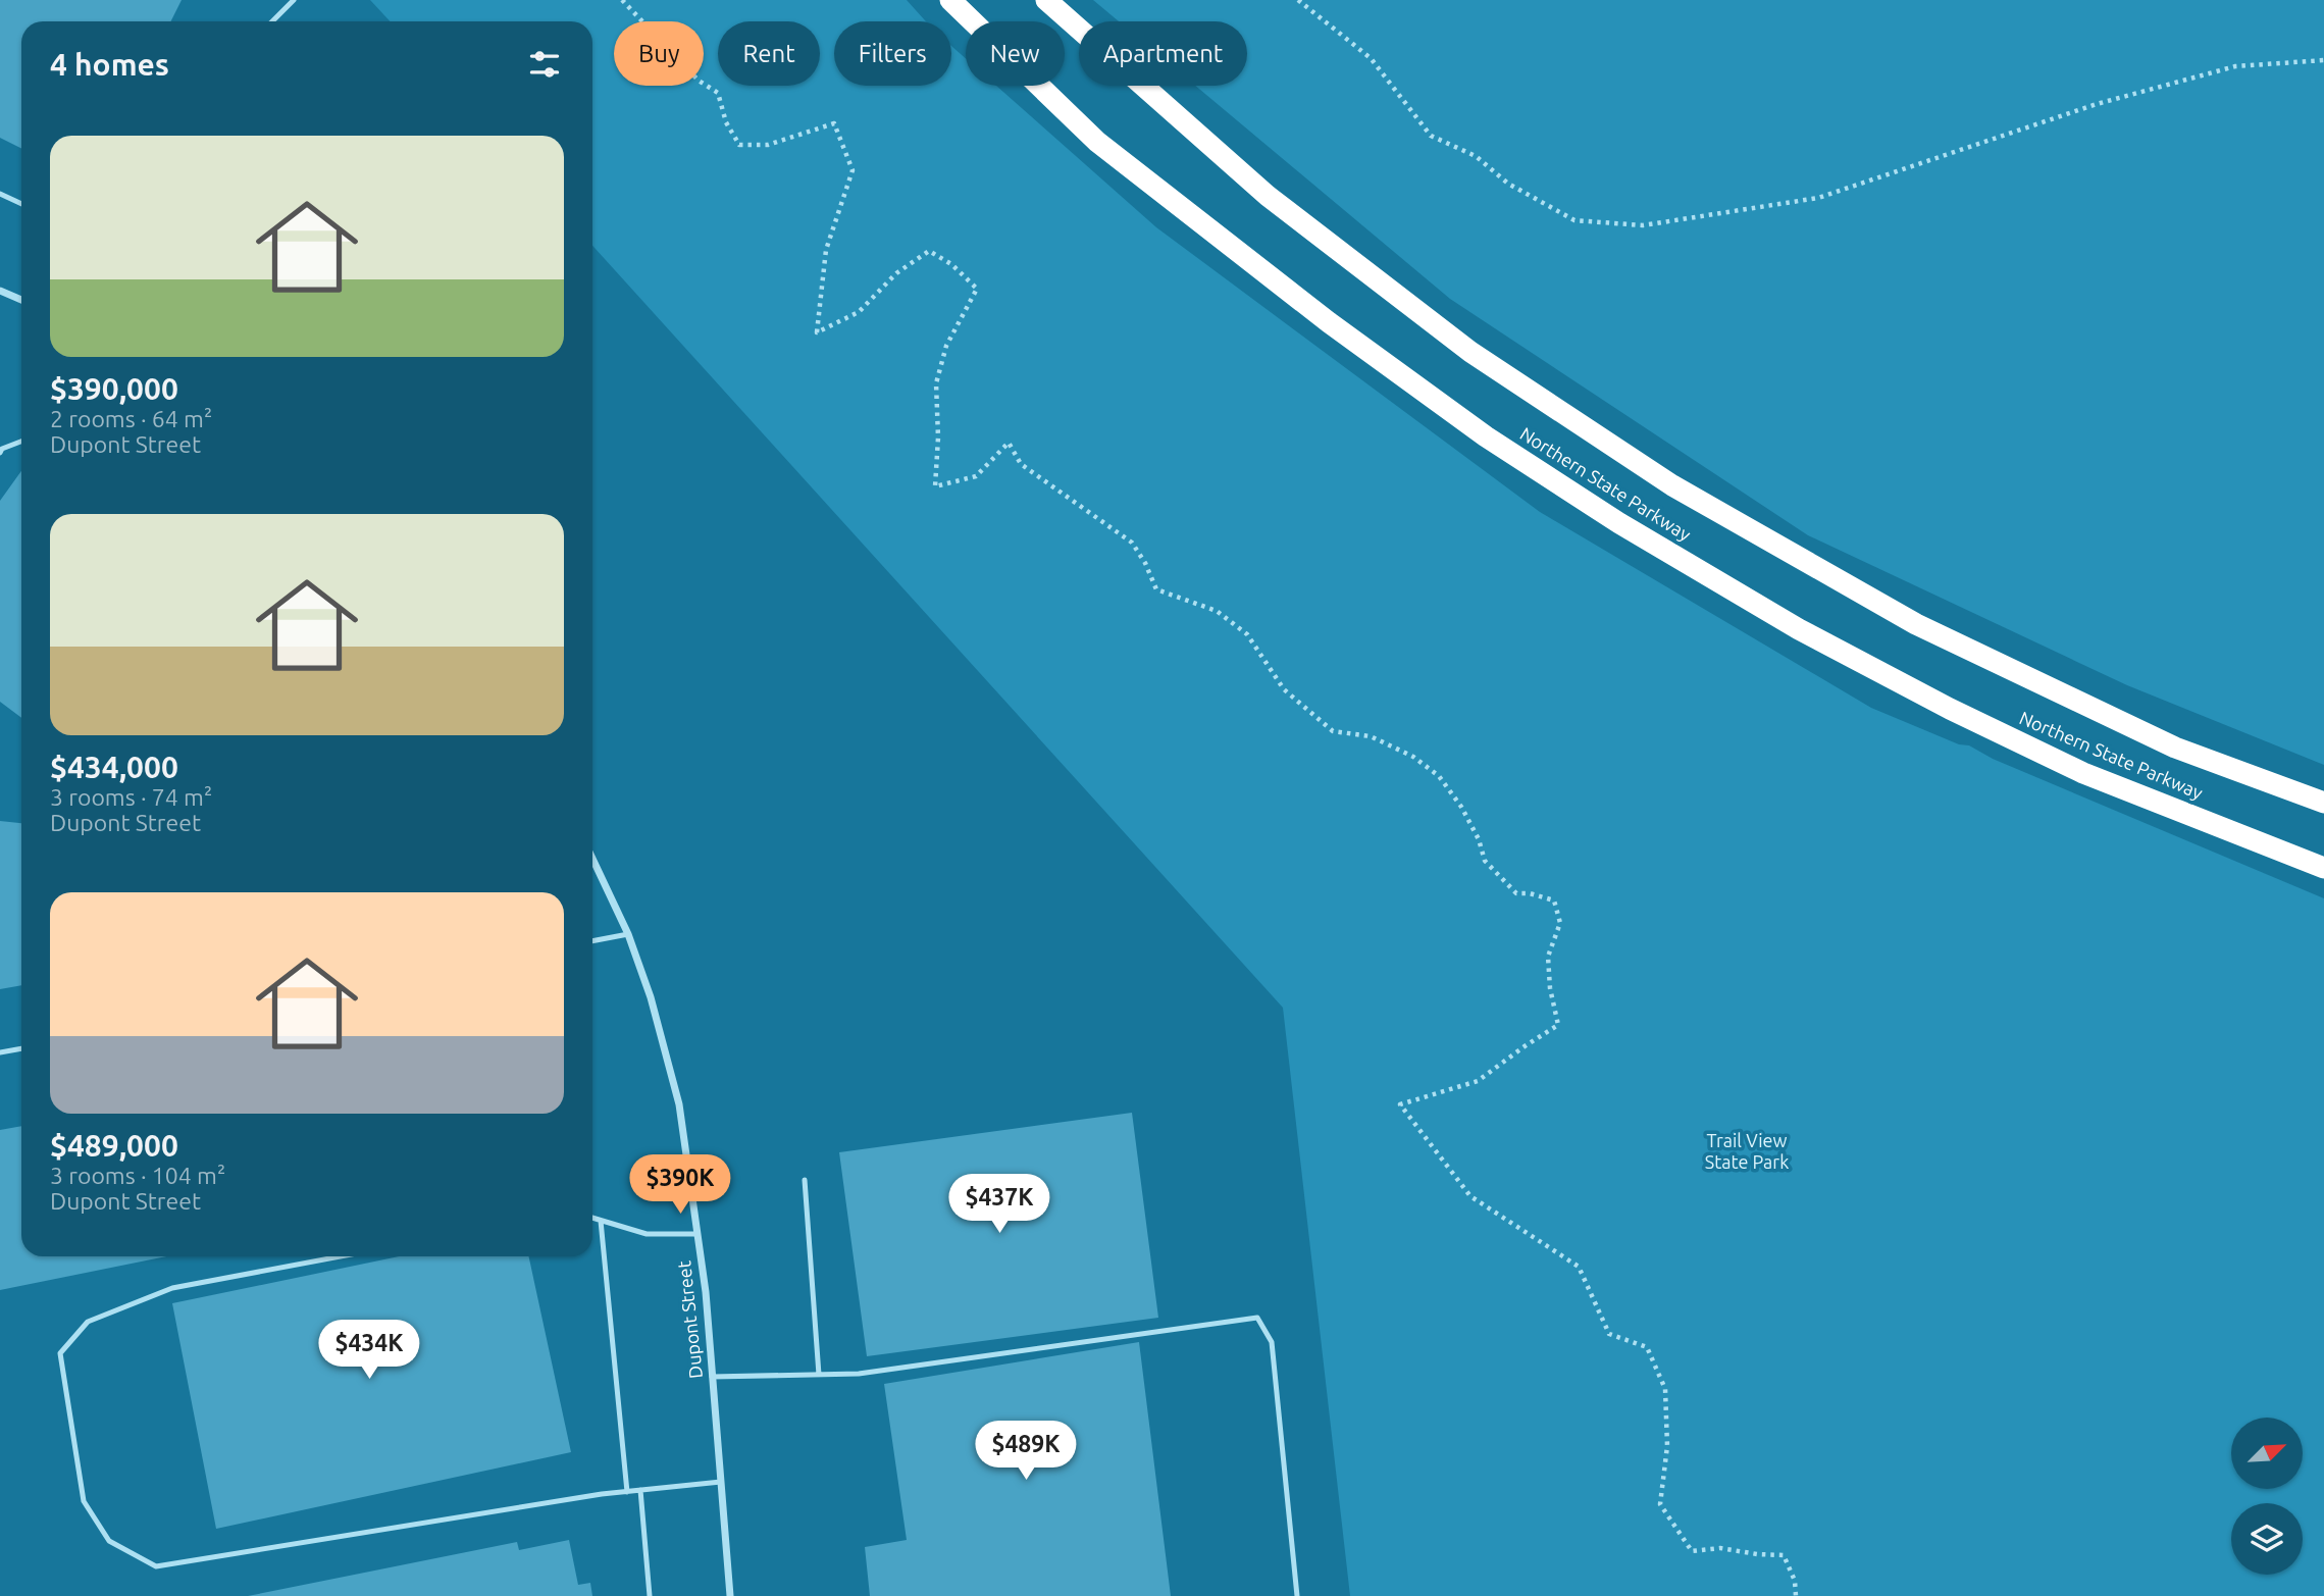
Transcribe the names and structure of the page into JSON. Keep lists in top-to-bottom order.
{
  "streets": {
    "highway": ["Northern State Parkway"],
    "street": ["Dupont Street"]
  },
  "parks": ["Trail View State Park"],
  "north": "top right",
  "page": {
    "chip": [
      "Buy",
      "Rent",
      "Filters",
      "New",
      "Apartment"
    ],
    "heading": "4 homes",
    "list": [
      {
        "name": "$390,000",
        "note": "2 rooms · 64 m² · Dupont Street"
      },
      {
        "name": "$434,000",
        "note": "3 rooms · 74 m² · Dupont Street"
      },
      {
        "name": "$489,000",
        "note": "3 rooms · 104 m² · Dupont Street"
      }
    ],
    "price": [
      "$390K",
      "$437K",
      "$434K",
      "$489K"
    ]
  }
}
